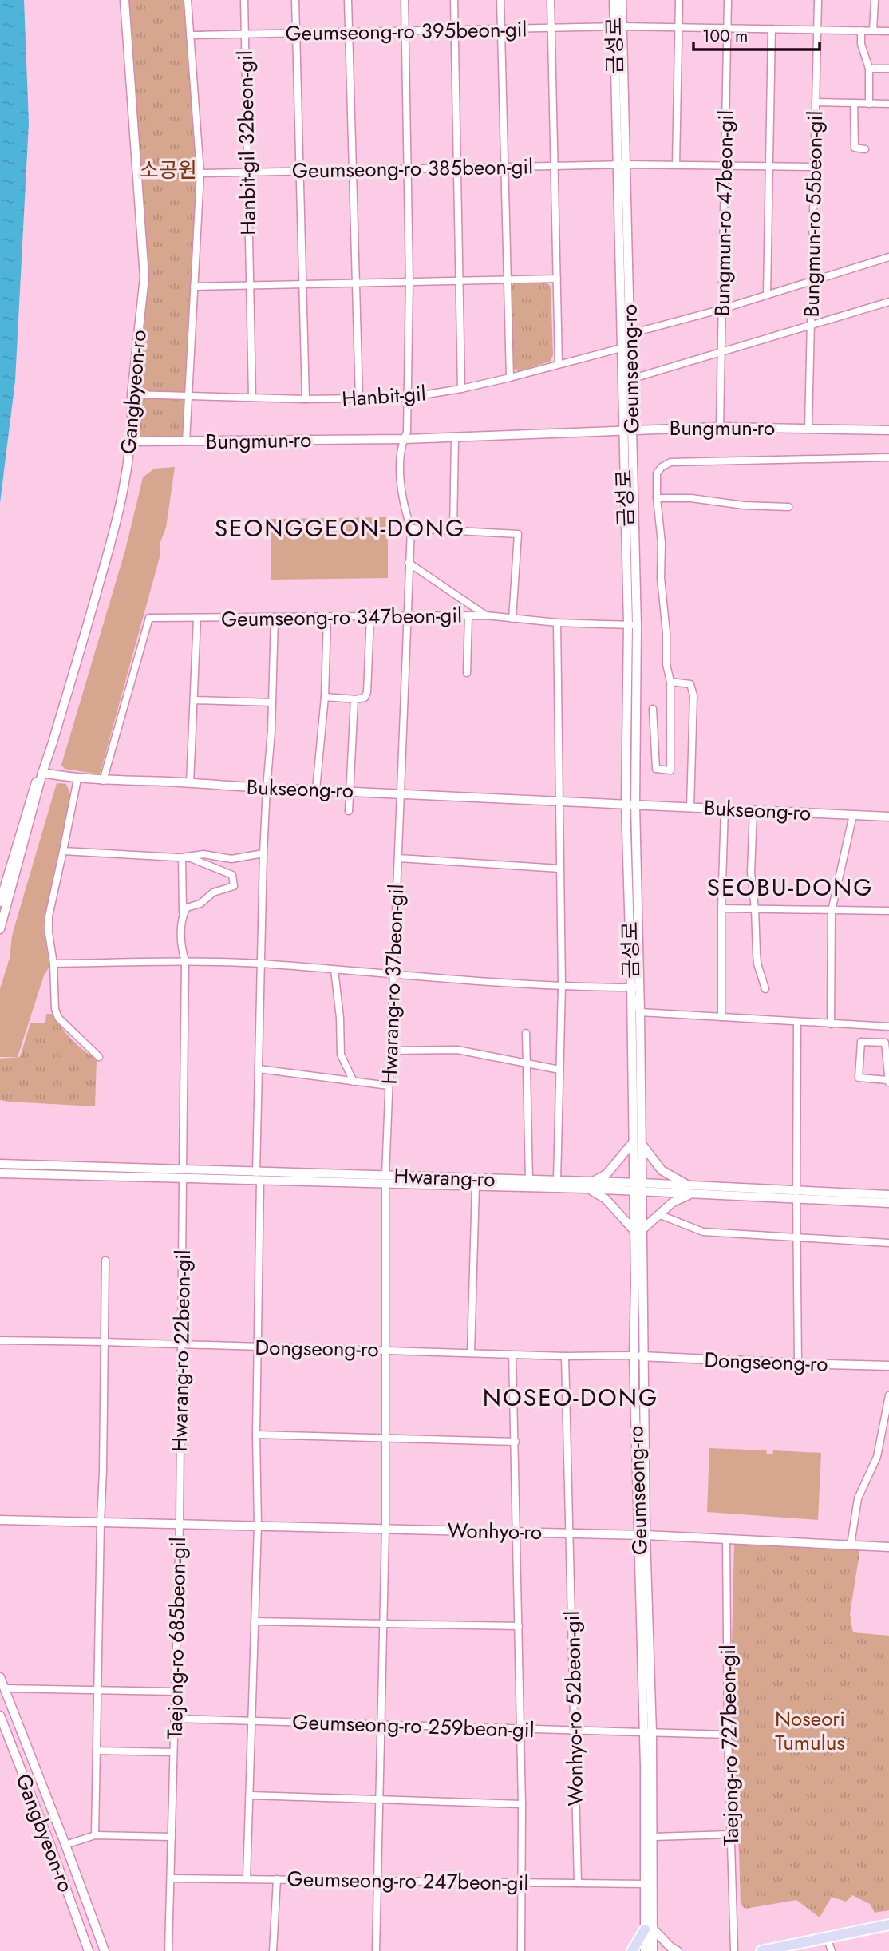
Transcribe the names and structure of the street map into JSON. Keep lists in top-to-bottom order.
{
  "streets": {
    "street": [
      "Geumseong-ro 395beon-gil",
      "금성로",
      "Hanbit-gil 32beon-gil",
      "Geumseong-ro 385beon-gil",
      "Bungmun-ro 47beon-gil",
      "Bungmun-ro 55beon-gil",
      "Geumseong-ro",
      "Gangbyeon-ro",
      "Hanbit-gil",
      "Bungmun-ro",
      "Geumseong-ro 347beon-gil",
      "Bukseong-ro",
      "Hwarang-ro 37beon-gil",
      "Hwarang-ro",
      "Dongseong-ro",
      "Hwarang-ro 22beon-gil",
      "Wonhyo-ro",
      "Taejong-ro 685beon-gil",
      "Wonhyo-ro 52beon-gil",
      "Geumseong-ro 259beon-gil",
      "Taejong-ro 727beon-gil",
      "Geumseong-ro 247beon-gil"
    ]
  },
  "crossings": [
    ["Geumseong-ro 395beon-gil", "금성로"],
    ["Geumseong-ro 395beon-gil", "Hanbit-gil 32beon-gil"],
    ["Geumseong-ro 395beon-gil", "Bungmun-ro 47beon-gil"],
    ["Geumseong-ro 395beon-gil", "Bungmun-ro 55beon-gil"],
    ["Geumseong-ro 395beon-gil", "Geumseong-ro"],
    ["Geumseong-ro 395beon-gil", "Hwarang-ro 37beon-gil"],
    ["금성로", "Geumseong-ro"],
    ["금성로", "Geumseong-ro 347beon-gil"],
    ["금성로", "Bukseong-ro"],
    ["Hanbit-gil 32beon-gil", "Geumseong-ro 385beon-gil"],
    ["Hanbit-gil 32beon-gil", "Hanbit-gil"],
    ["Geumseong-ro 385beon-gil", "Bungmun-ro 47beon-gil"],
    ["Geumseong-ro 385beon-gil", "Bungmun-ro 55beon-gil"],
    ["Geumseong-ro 385beon-gil", "Geumseong-ro"],
    ["Geumseong-ro 385beon-gil", "Hwarang-ro 37beon-gil"],
    ["Bungmun-ro 47beon-gil", "Bungmun-ro"],
    ["Bungmun-ro 55beon-gil", "Bungmun-ro"],
    ["Geumseong-ro", "Hanbit-gil"],
    ["Geumseong-ro", "Bungmun-ro"],
    ["Geumseong-ro", "Geumseong-ro 347beon-gil"],
    ["Geumseong-ro", "Bukseong-ro"],
    ["Geumseong-ro", "Hwarang-ro"],
    ["Geumseong-ro", "Dongseong-ro"],
    ["Geumseong-ro", "Wonhyo-ro"],
    ["Geumseong-ro", "Geumseong-ro 259beon-gil"],
    ["Geumseong-ro", "Geumseong-ro 247beon-gil"],
    ["Gangbyeon-ro", "Hanbit-gil"],
    ["Gangbyeon-ro", "Bungmun-ro"],
    ["Gangbyeon-ro", "Bukseong-ro"],
    ["Gangbyeon-ro", "Taejong-ro 685beon-gil"],
    ["Hanbit-gil", "Hwarang-ro 37beon-gil"],
    ["Bungmun-ro", "Hwarang-ro 37beon-gil"],
    ["Geumseong-ro 347beon-gil", "Bukseong-ro"],
    ["Geumseong-ro 347beon-gil", "Hwarang-ro 37beon-gil"],
    ["Bukseong-ro", "Hwarang-ro 37beon-gil"],
    ["Hwarang-ro 37beon-gil", "Hwarang-ro"],
    ["Hwarang-ro", "Hwarang-ro 22beon-gil"],
    ["Dongseong-ro", "Hwarang-ro 22beon-gil"],
    ["Dongseong-ro", "Wonhyo-ro 52beon-gil"],
    ["Hwarang-ro 22beon-gil", "Wonhyo-ro"],
    ["Hwarang-ro 22beon-gil", "Taejong-ro 685beon-gil"],
    ["Wonhyo-ro", "Taejong-ro 685beon-gil"],
    ["Wonhyo-ro", "Wonhyo-ro 52beon-gil"],
    ["Wonhyo-ro", "Taejong-ro 727beon-gil"],
    ["Taejong-ro 685beon-gil", "Geumseong-ro 259beon-gil"],
    ["Taejong-ro 685beon-gil", "Geumseong-ro 247beon-gil"],
    ["Wonhyo-ro 52beon-gil", "Geumseong-ro 259beon-gil"],
    ["Wonhyo-ro 52beon-gil", "Geumseong-ro 247beon-gil"]
  ],
  "districts": ["SEONGGEON-DONG", "SEOBU-DONG", "NOSEO-DONG"],
  "parks": ["소공원", "Noseori Tumulus"],
  "scale_bar": "100 m"
}
